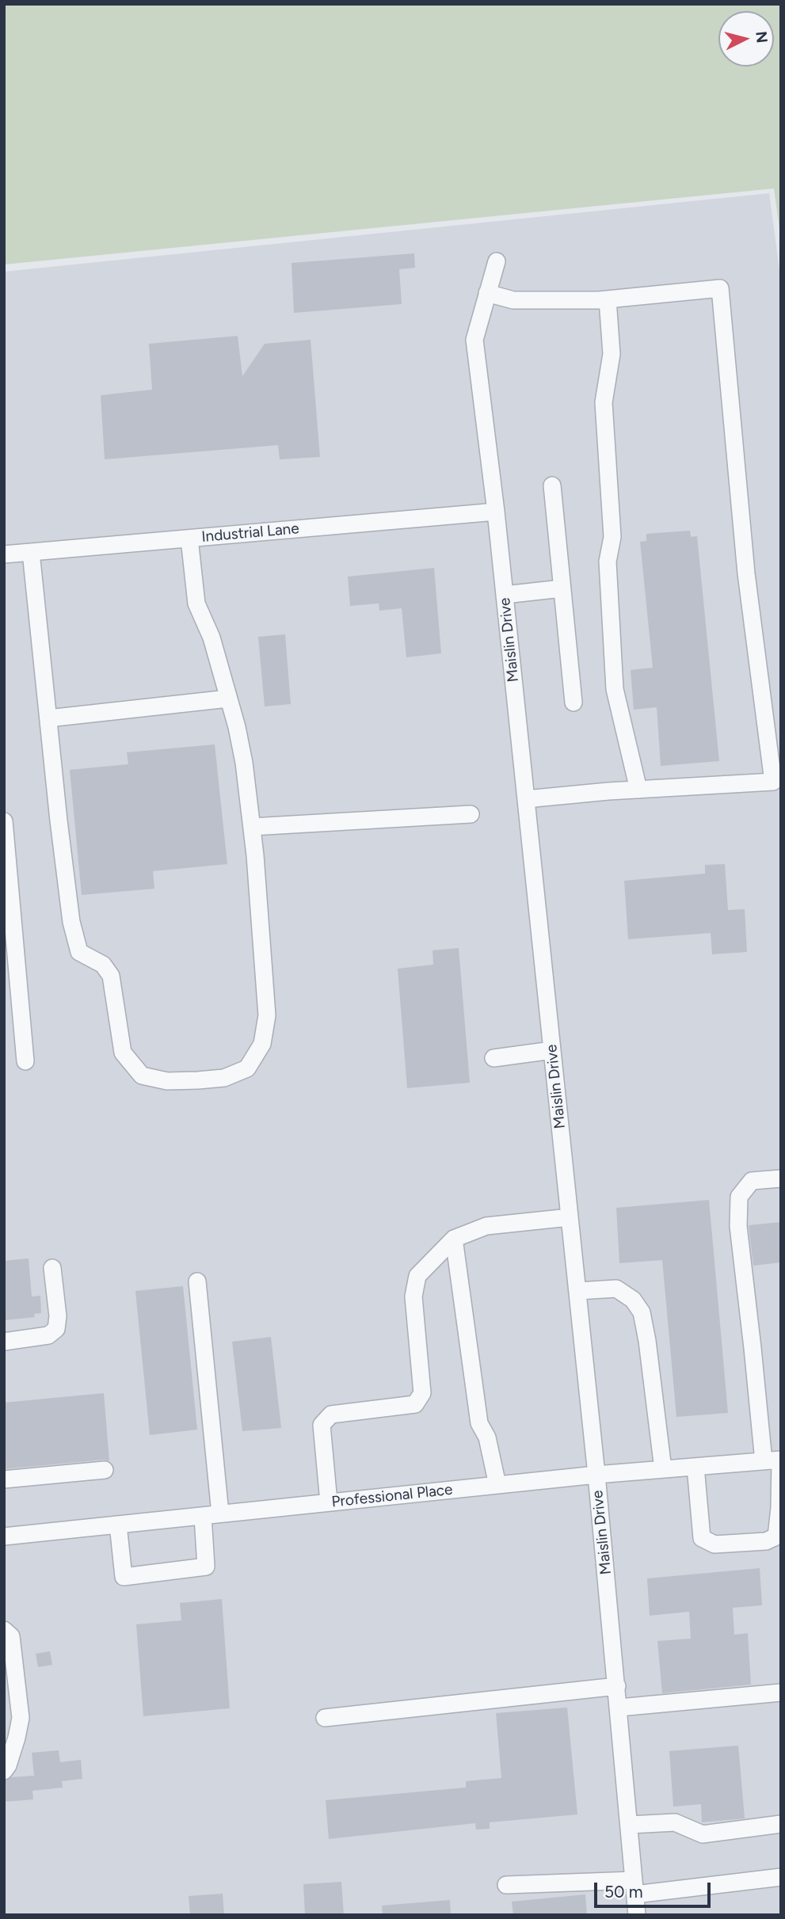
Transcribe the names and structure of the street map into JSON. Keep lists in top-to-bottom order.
{
  "streets": {
    "street": ["Industrial Lane", "Maislin Drive", "Professional Place"]
  },
  "crossings": [
    ["Industrial Lane", "Maislin Drive"],
    ["Maislin Drive", "Professional Place"]
  ],
  "scale_bar": "50 m",
  "north": "right"
}
